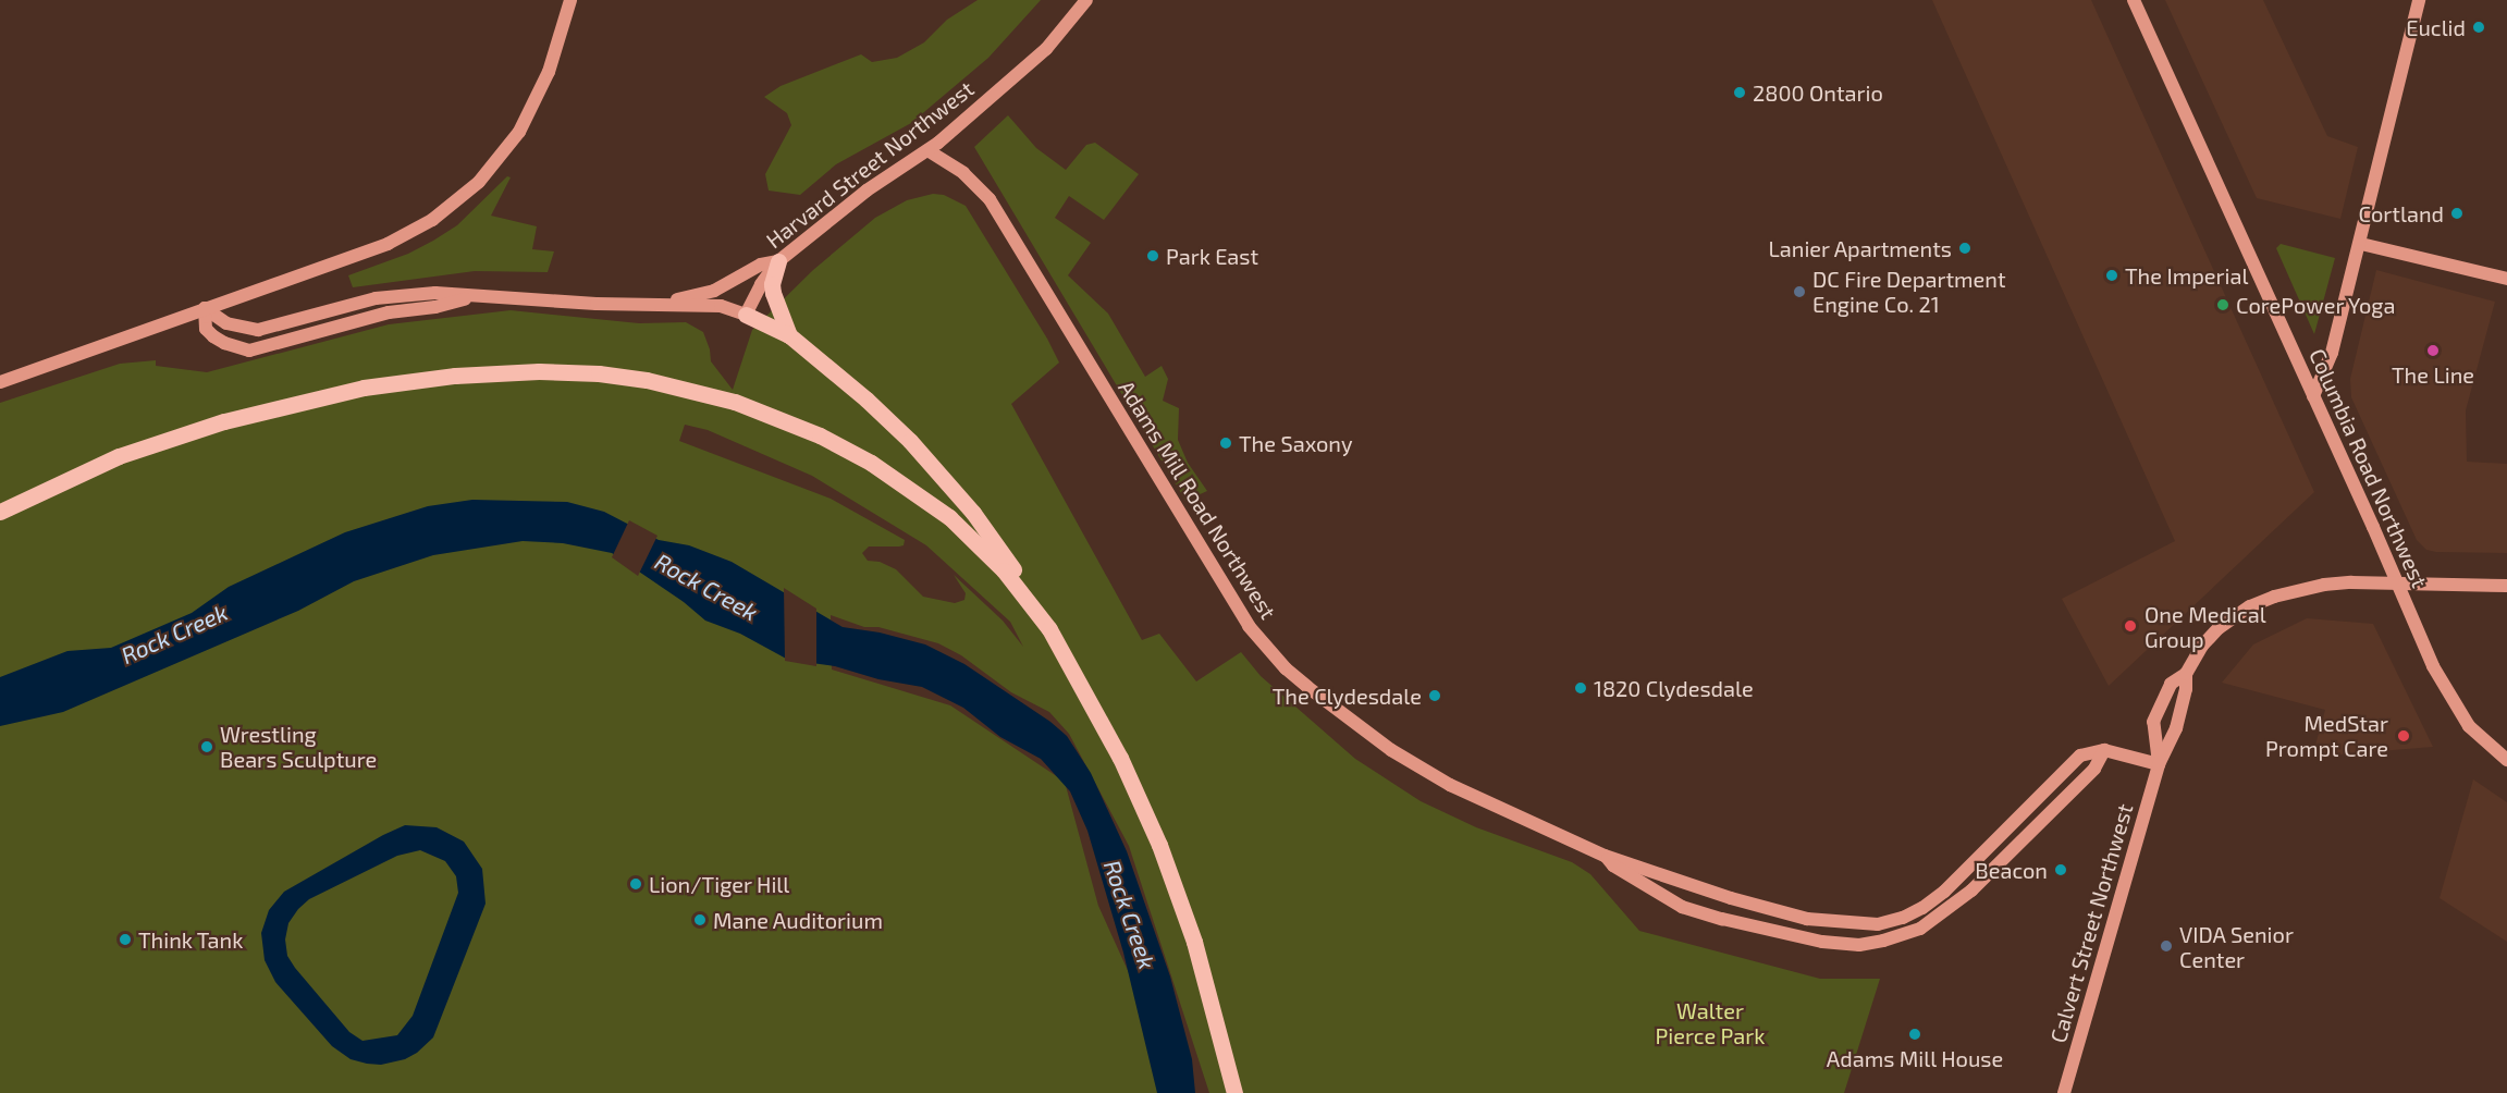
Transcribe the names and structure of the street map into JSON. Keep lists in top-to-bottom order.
{
  "streets": {
    "street": [
      "Harvard Street Northwest",
      "Columbia Road Northwest",
      "Adams Mill Road Northwest",
      "Calvert Street Northwest"
    ]
  },
  "crossings": [
    ["Harvard Street Northwest", "Adams Mill Road Northwest"]
  ],
  "water": ["Rock Creek"],
  "parks": ["Walter Pierce Park"],
  "places": [
    "Euclid",
    "2800 Ontario",
    "Cortland",
    "Lanier Apartments",
    "Park East",
    "The Imperial",
    "DC Fire Department Engine Co. 21",
    "CorePower Yoga",
    "The Line",
    "The Saxony",
    "One Medical Group",
    "1820 Clydesdale",
    "The Clydesdale",
    "MedStar Prompt Care",
    "Wrestling Bears Sculpture",
    "Beacon",
    "Lion/Tiger Hill",
    "Mane Auditorium",
    "Think Tank",
    "VIDA Senior Center",
    "Adams Mill House"
  ]
}
